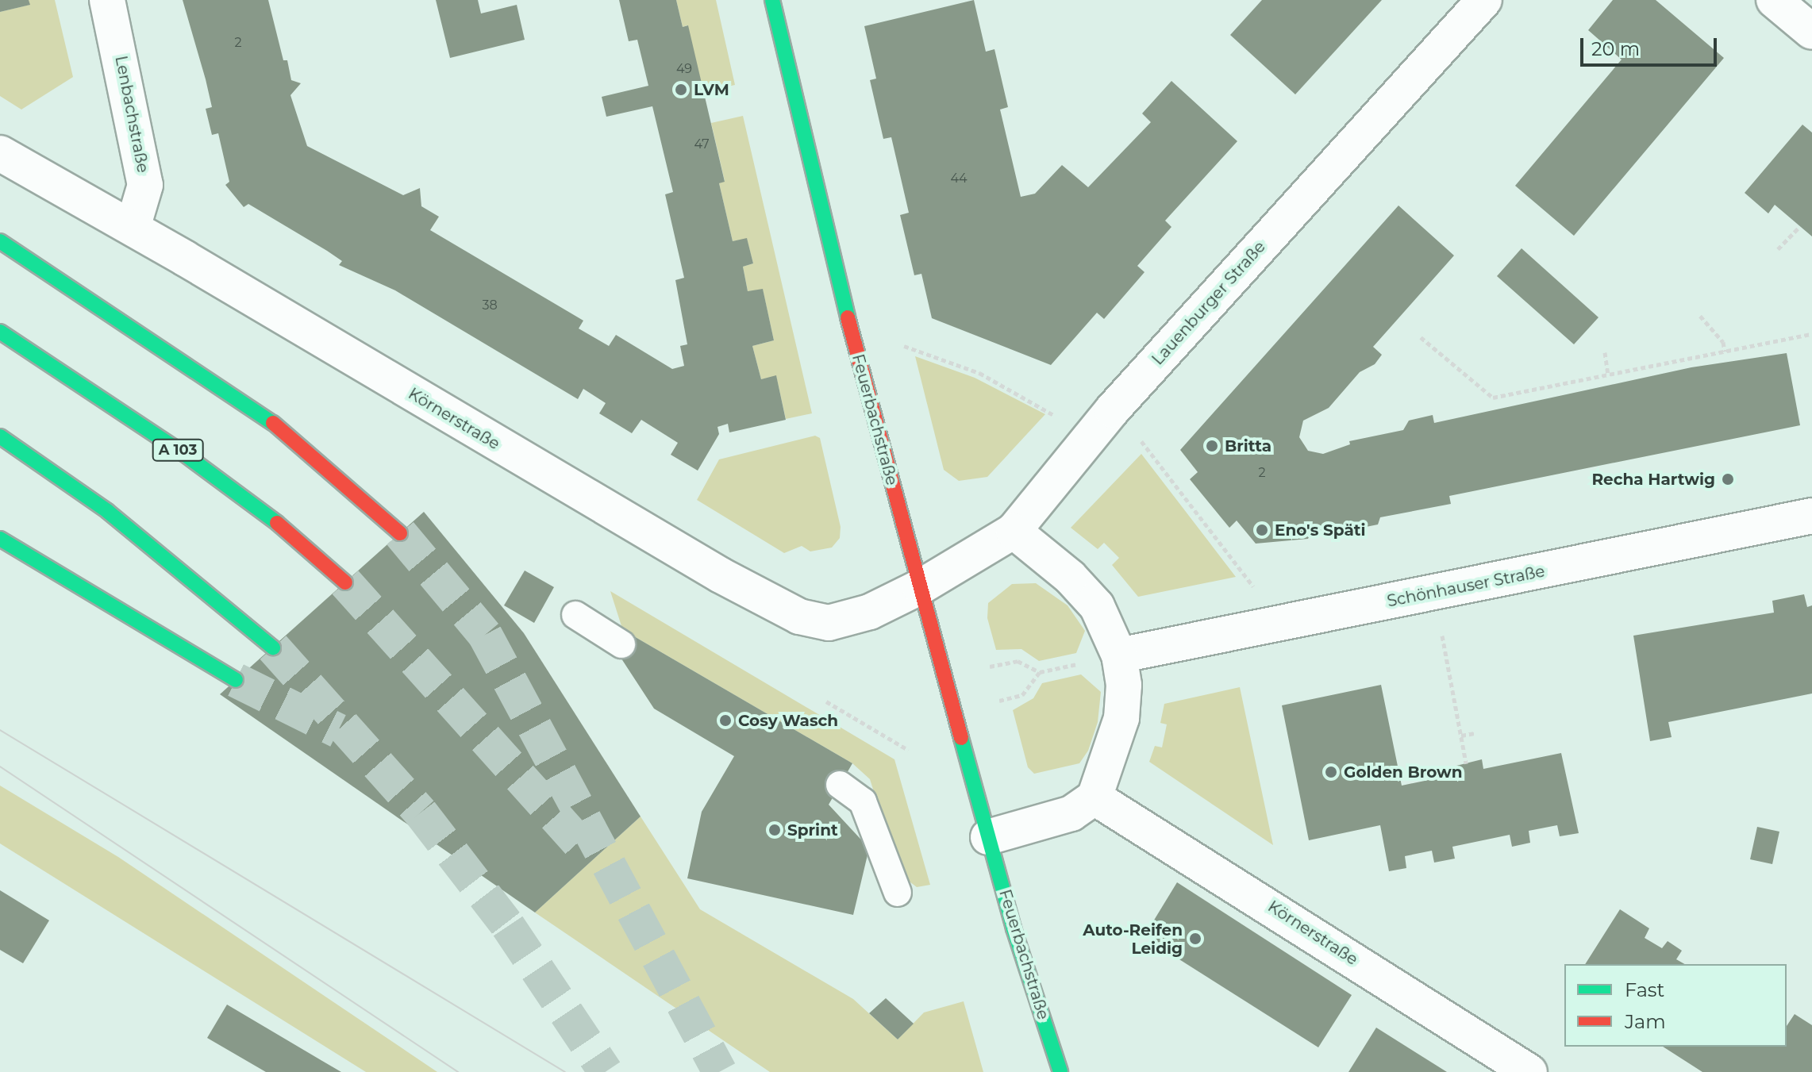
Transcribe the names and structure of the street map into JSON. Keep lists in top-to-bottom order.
{
  "streets": {
    "main road": ["Feuerbachstraße", "A 103"],
    "street": [
      "Lenbachstraße",
      "Lauenburger Straße",
      "Körnerstraße",
      "Schönhauser Straße"
    ]
  },
  "crossings": [
    ["Lenbachstraße", "Körnerstraße"],
    ["Lauenburger Straße", "Körnerstraße"],
    ["Lauenburger Straße", "Feuerbachstraße"],
    ["Körnerstraße", "Feuerbachstraße"]
  ],
  "places": [
    "LVM",
    "Britta",
    "Recha Hartwig",
    "Eno's Späti",
    "Cosy Wasch",
    "Golden Brown",
    "Sprint",
    "Auto-Reifen Leidig"
  ],
  "house_numbers": [
    "2",
    "49",
    "47",
    "44",
    "38",
    "2"
  ],
  "legend": ["Fast", "Jam"],
  "scale_bar": "20 m"
}
